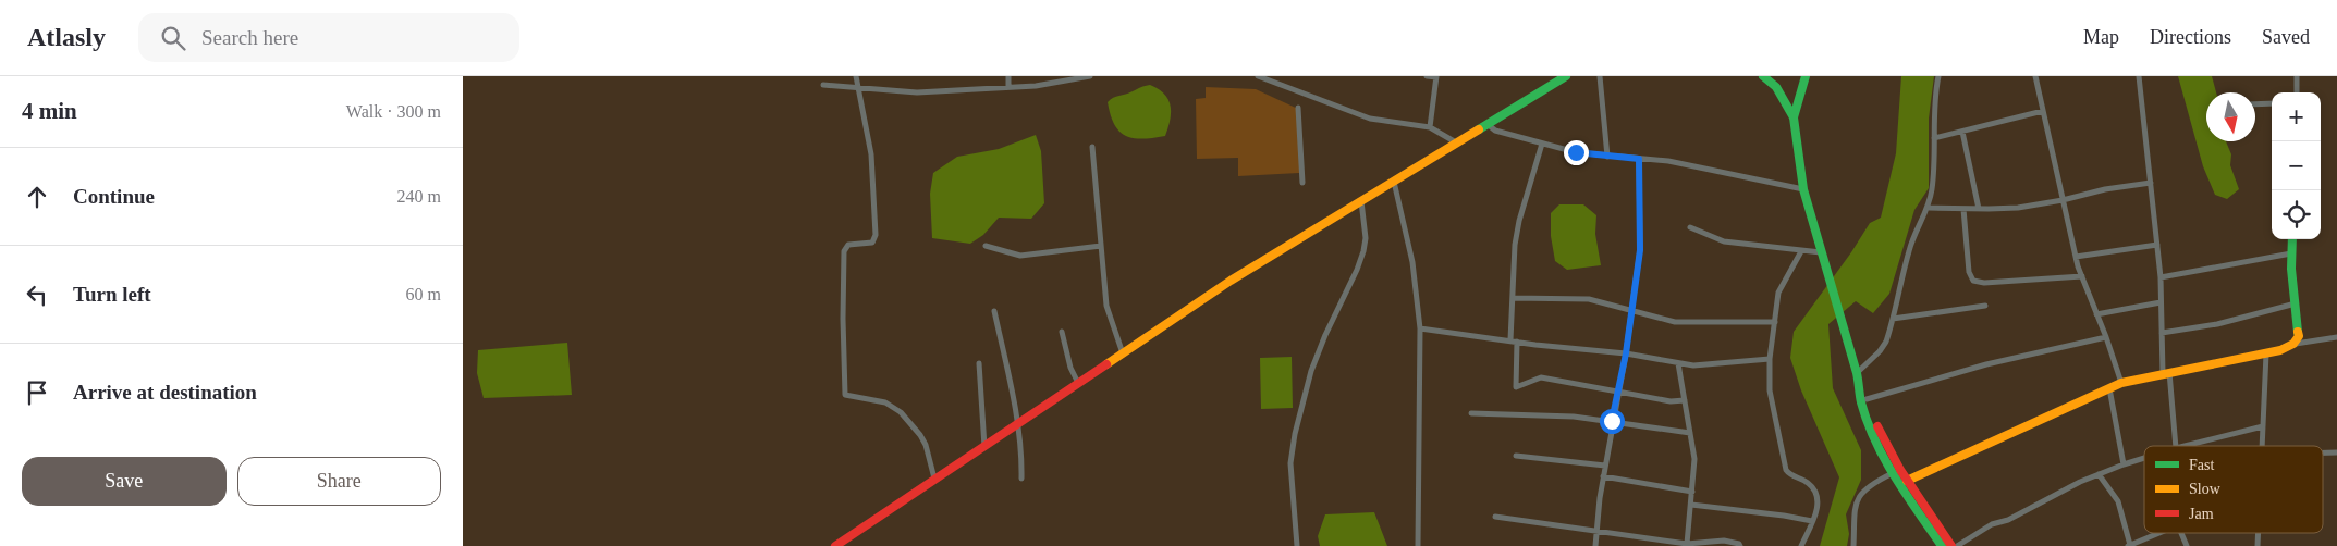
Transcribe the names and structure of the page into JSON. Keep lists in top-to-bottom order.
{
  "legend": ["Fast", "Slow", "Jam"],
  "north": "bottom",
  "page": {
    "header": "Atlasly",
    "search": "Search here",
    "nav": ["Map", "Directions", "Saved"],
    "heading": ["4 min", "Walk · 300 m"],
    "map_buttons": ["+", "−"],
    "list": [
      ["Continue", "240 m"],
      ["Turn left", "60 m"],
      "Arrive at destination"
    ],
    "buttons": ["Save", "Share"]
  }
}
